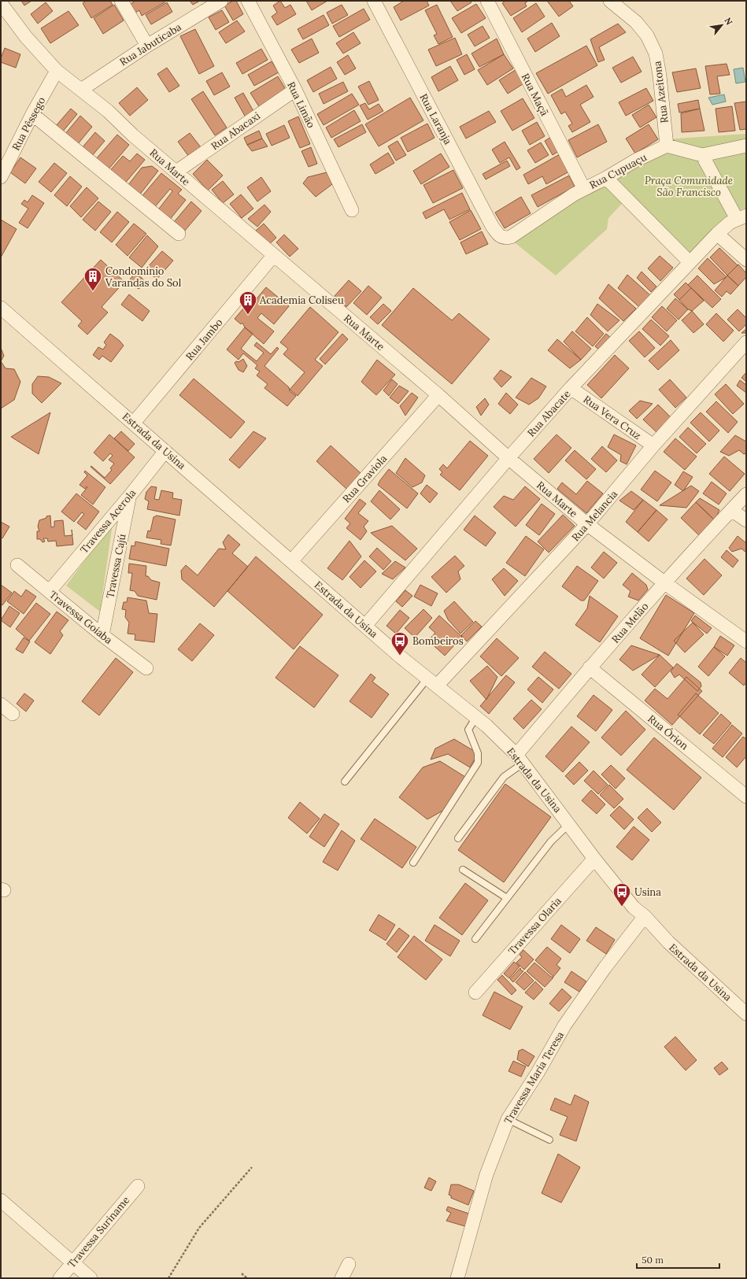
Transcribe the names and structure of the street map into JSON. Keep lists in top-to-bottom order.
{
  "streets": {
    "street": [
      "Rua Jabuticaba",
      "Rua Azeitona",
      "Rua Maçã",
      "Rua Limão",
      "Rua Laranja",
      "Rua Pêssego",
      "Rua Abacaxi",
      "Rua Marte",
      "Rua Cupuaçu",
      "Rua Jambo",
      "Rua Abacate",
      "Rua Vera Cruz",
      "Estrada da Usina",
      "Rua Graviola",
      "Rua Melancia",
      "Travessa Acerola",
      "Travessa Cajú",
      "Travessa Goiaba",
      "Rua Melão",
      "Rua Órion",
      "Travessa Olaria",
      "Travessa Maria Teresa",
      "Travessa Suriname"
    ]
  },
  "crossings": [
    ["Rua Jabuticaba", "Rua Marte"],
    ["Rua Azeitona", "Rua Cupuaçu"],
    ["Rua Maçã", "Rua Cupuaçu"],
    ["Rua Limão", "Rua Abacaxi"],
    ["Rua Laranja", "Rua Cupuaçu"],
    ["Rua Pêssego", "Rua Marte"],
    ["Rua Abacaxi", "Rua Marte"],
    ["Rua Marte", "Rua Jambo"],
    ["Rua Marte", "Rua Abacate"],
    ["Rua Marte", "Rua Graviola"],
    ["Rua Marte", "Rua Melancia"],
    ["Rua Marte", "Rua Melão"],
    ["Rua Jambo", "Estrada da Usina"],
    ["Rua Abacate", "Rua Vera Cruz"],
    ["Rua Abacate", "Estrada da Usina"],
    ["Rua Vera Cruz", "Rua Melancia"],
    ["Estrada da Usina", "Rua Graviola"],
    ["Estrada da Usina", "Rua Melancia"],
    ["Estrada da Usina", "Travessa Acerola"],
    ["Estrada da Usina", "Rua Melão"],
    ["Estrada da Usina", "Travessa Olaria"],
    ["Estrada da Usina", "Travessa Maria Teresa"],
    ["Travessa Acerola", "Travessa Cajú"],
    ["Travessa Acerola", "Travessa Goiaba"],
    ["Travessa Cajú", "Travessa Goiaba"],
    ["Rua Melão", "Rua Órion"]
  ],
  "parks": ["Praça Comunidade São Francisco"],
  "places": {
    "building": ["Condomínio Varandas do Sol", "Academia Coliseu"],
    "bus stop": ["Bombeiros", "Usina"]
  },
  "scale_bar": "50 m",
  "north": "top right"
}
